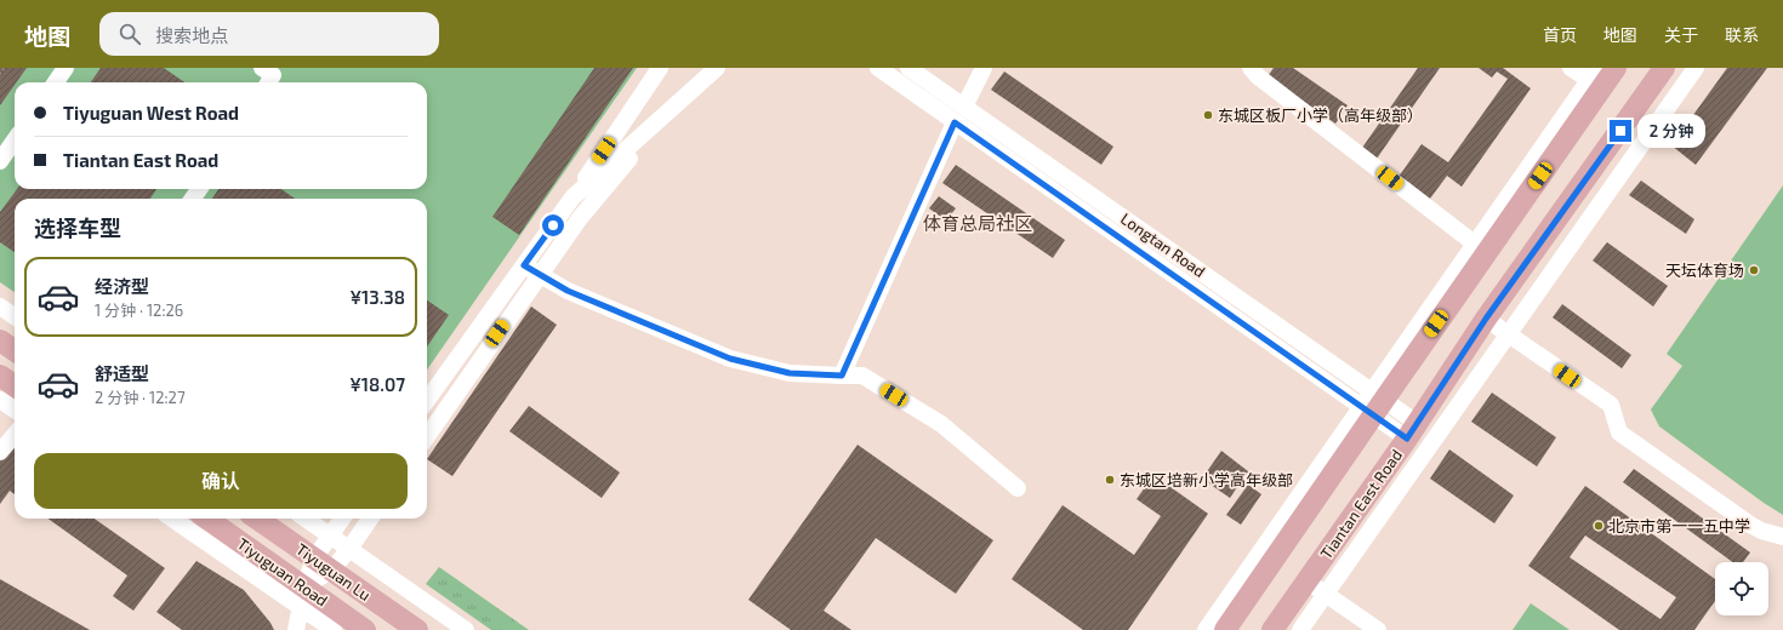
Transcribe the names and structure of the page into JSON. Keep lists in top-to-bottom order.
{
  "streets": {
    "main road": ["Tiantan East Road", "Tiyuguan Road", "Tiyuguan Lu"],
    "street": ["Longtan Road"]
  },
  "crossings": [
    ["Longtan Road", "Tiantan East Road"]
  ],
  "districts": ["体育总局社区"],
  "places": [
    "东城区板厂小学（高年级部）",
    "天坛体育场",
    "东城区培新小学高年级部",
    "北京市第一一五中学"
  ],
  "page": {
    "header": "地图",
    "search": "搜索地点",
    "nav": [
      "首页",
      "地图",
      "关于",
      "联系"
    ],
    "banner": ["Tiyuguan West Road", "Tiantan East Road"],
    "bubble": "2 分钟",
    "heading": "选择车型",
    "list": [
      {
        "name": "经济型",
        "note": "1 分钟 · 12:26",
        "value": "¥13.38"
      },
      {
        "name": "舒适型",
        "note": "2 分钟 · 12:27",
        "value": "¥18.07"
      }
    ],
    "buttons": "确认"
  }
}
